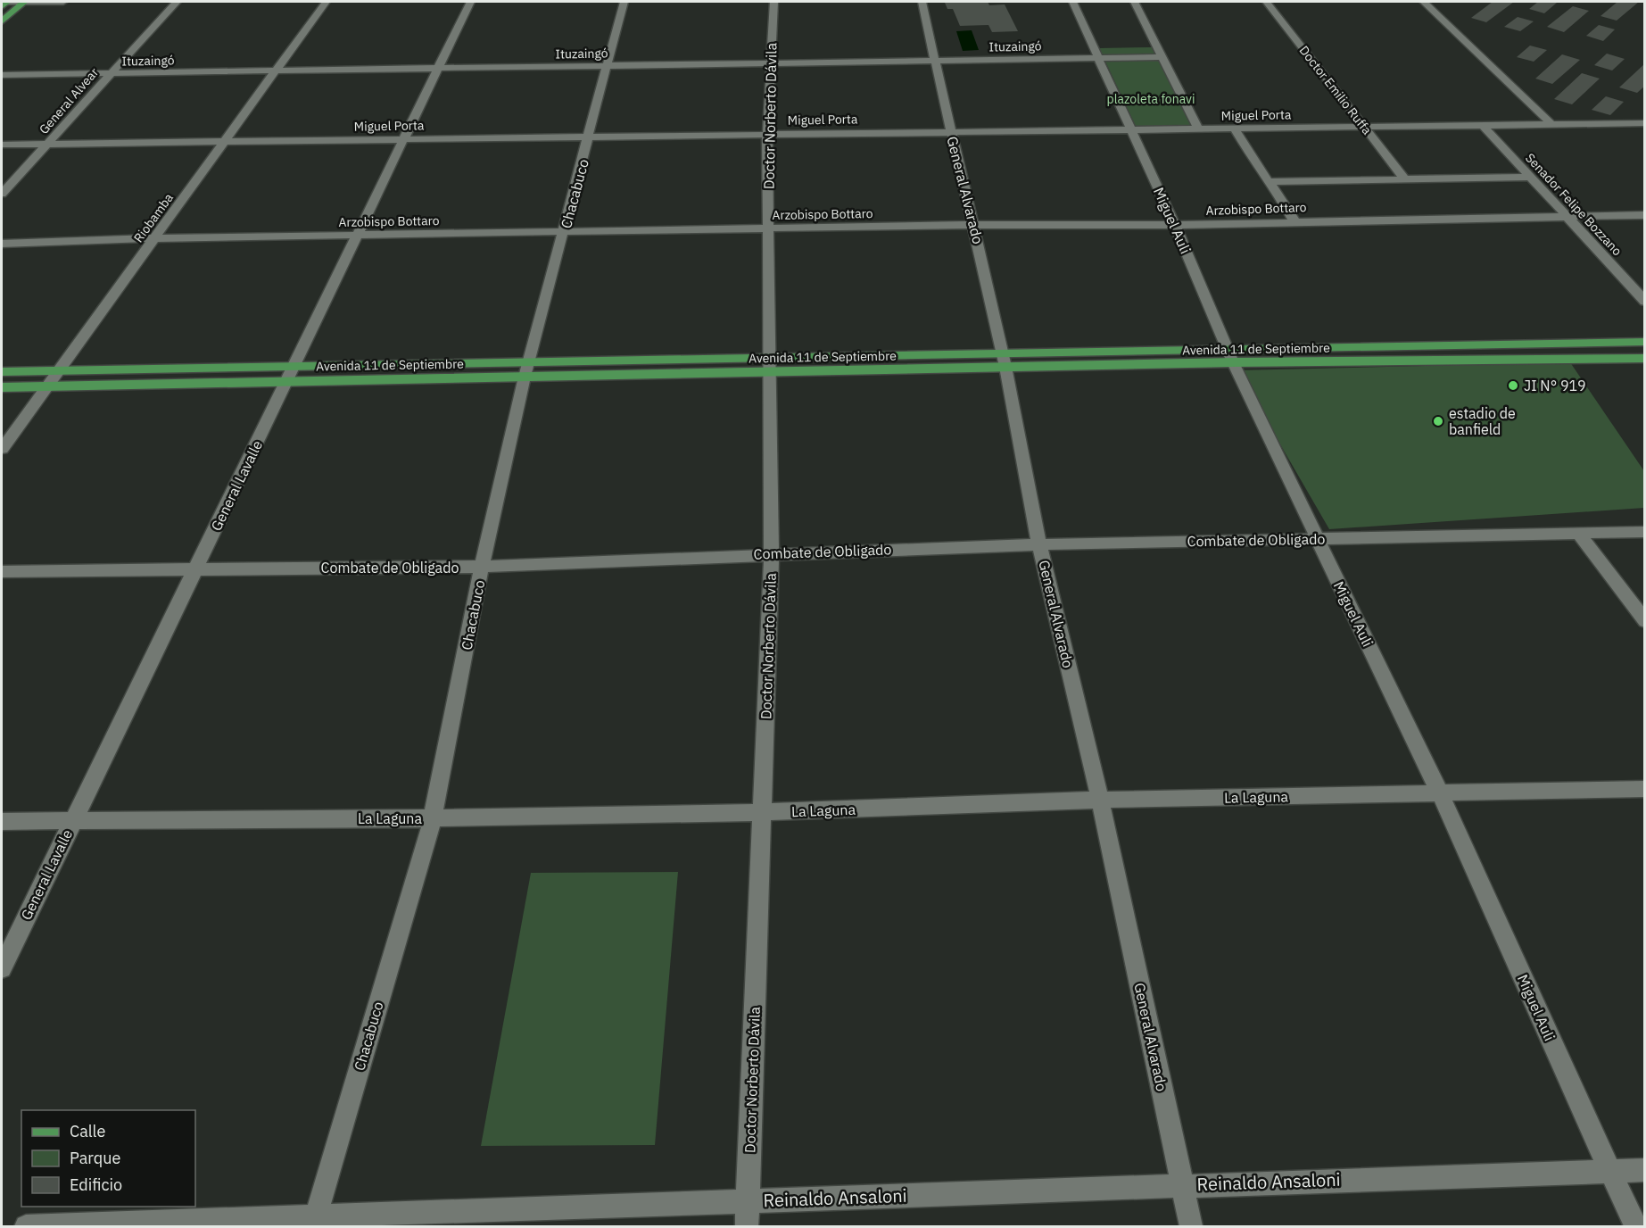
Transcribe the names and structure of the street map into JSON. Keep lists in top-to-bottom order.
{
  "streets": {
    "main road": ["Avenida 11 de Septiembre"],
    "street": [
      "Ituzaingó",
      "Doctor Emilio Ruffa",
      "General Alvear",
      "Miguel Porta",
      "Doctor Norberto Dávila",
      "General Alvarado",
      "Chacabuco",
      "Senador Felipe Bozzano",
      "Arzobispo Bottaro",
      "Riobamba",
      "Miguel Auli",
      "General Lavalle",
      "Combate de Obligado",
      "La Laguna",
      "Reinaldo Ansaloni"
    ]
  },
  "crossings": [
    ["Ituzaingó", "General Alvear"],
    ["Ituzaingó", "Doctor Norberto Dávila"],
    ["Ituzaingó", "General Alvarado"],
    ["Ituzaingó", "Chacabuco"],
    ["Ituzaingó", "Riobamba"],
    ["Ituzaingó", "Miguel Auli"],
    ["Ituzaingó", "General Lavalle"],
    ["Doctor Emilio Ruffa", "Miguel Porta"],
    ["General Alvear", "Miguel Porta"],
    ["Miguel Porta", "Doctor Norberto Dávila"],
    ["Miguel Porta", "General Alvarado"],
    ["Miguel Porta", "Chacabuco"],
    ["Miguel Porta", "Senador Felipe Bozzano"],
    ["Miguel Porta", "Riobamba"],
    ["Miguel Porta", "Miguel Auli"],
    ["Miguel Porta", "General Lavalle"],
    ["Doctor Norberto Dávila", "Arzobispo Bottaro"],
    ["Doctor Norberto Dávila", "Avenida 11 de Septiembre"],
    ["Doctor Norberto Dávila", "Combate de Obligado"],
    ["Doctor Norberto Dávila", "La Laguna"],
    ["Doctor Norberto Dávila", "Reinaldo Ansaloni"],
    ["General Alvarado", "Arzobispo Bottaro"],
    ["General Alvarado", "Avenida 11 de Septiembre"],
    ["General Alvarado", "Combate de Obligado"],
    ["General Alvarado", "La Laguna"],
    ["General Alvarado", "Reinaldo Ansaloni"],
    ["Chacabuco", "Arzobispo Bottaro"],
    ["Chacabuco", "Avenida 11 de Septiembre"],
    ["Chacabuco", "Combate de Obligado"],
    ["Chacabuco", "La Laguna"],
    ["Chacabuco", "Reinaldo Ansaloni"],
    ["Senador Felipe Bozzano", "Arzobispo Bottaro"],
    ["Arzobispo Bottaro", "Riobamba"],
    ["Arzobispo Bottaro", "Miguel Auli"],
    ["Arzobispo Bottaro", "General Lavalle"],
    ["Riobamba", "Avenida 11 de Septiembre"],
    ["Miguel Auli", "Avenida 11 de Septiembre"],
    ["Miguel Auli", "Combate de Obligado"],
    ["Miguel Auli", "La Laguna"],
    ["Miguel Auli", "Reinaldo Ansaloni"],
    ["Avenida 11 de Septiembre", "General Lavalle"],
    ["General Lavalle", "Combate de Obligado"],
    ["General Lavalle", "La Laguna"]
  ],
  "parks": ["plazoleta fonavi"],
  "places": ["JI N° 919", "estadio de banfield"],
  "legend": ["Calle", "Parque", "Edificio"]
}
